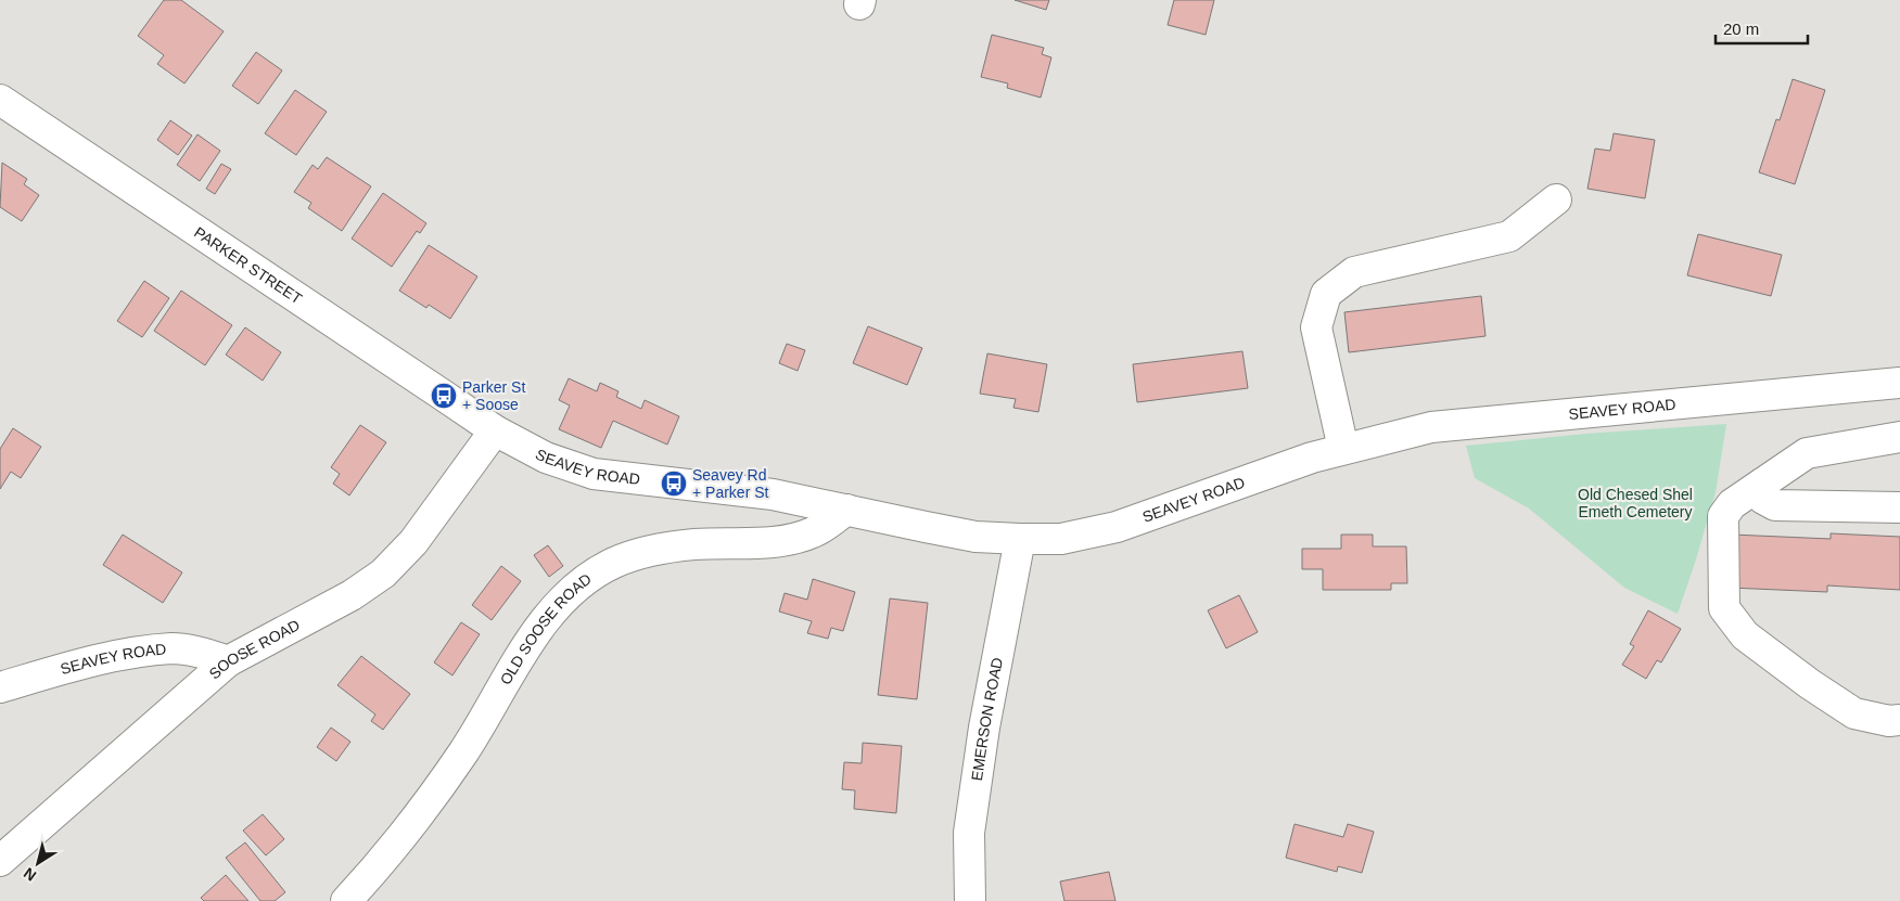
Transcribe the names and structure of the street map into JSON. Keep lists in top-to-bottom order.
{
  "streets": {
    "street": [
      "PARKER STREET",
      "SEAVEY ROAD",
      "OLD SOOSE ROAD",
      "SOOSE ROAD",
      "EMERSON ROAD"
    ]
  },
  "crossings": [
    ["PARKER STREET", "SEAVEY ROAD"],
    ["PARKER STREET", "SOOSE ROAD"],
    ["SEAVEY ROAD", "OLD SOOSE ROAD"],
    ["SEAVEY ROAD", "SOOSE ROAD"],
    ["SEAVEY ROAD", "EMERSON ROAD"]
  ],
  "parks": ["Old Chesed Shel Emeth Cemetery"],
  "places": {
    "bus stop": ["Parker St + Soose", "Seavey Rd + Parker St"]
  },
  "scale_bar": "20 m",
  "north": "bottom left"
}
